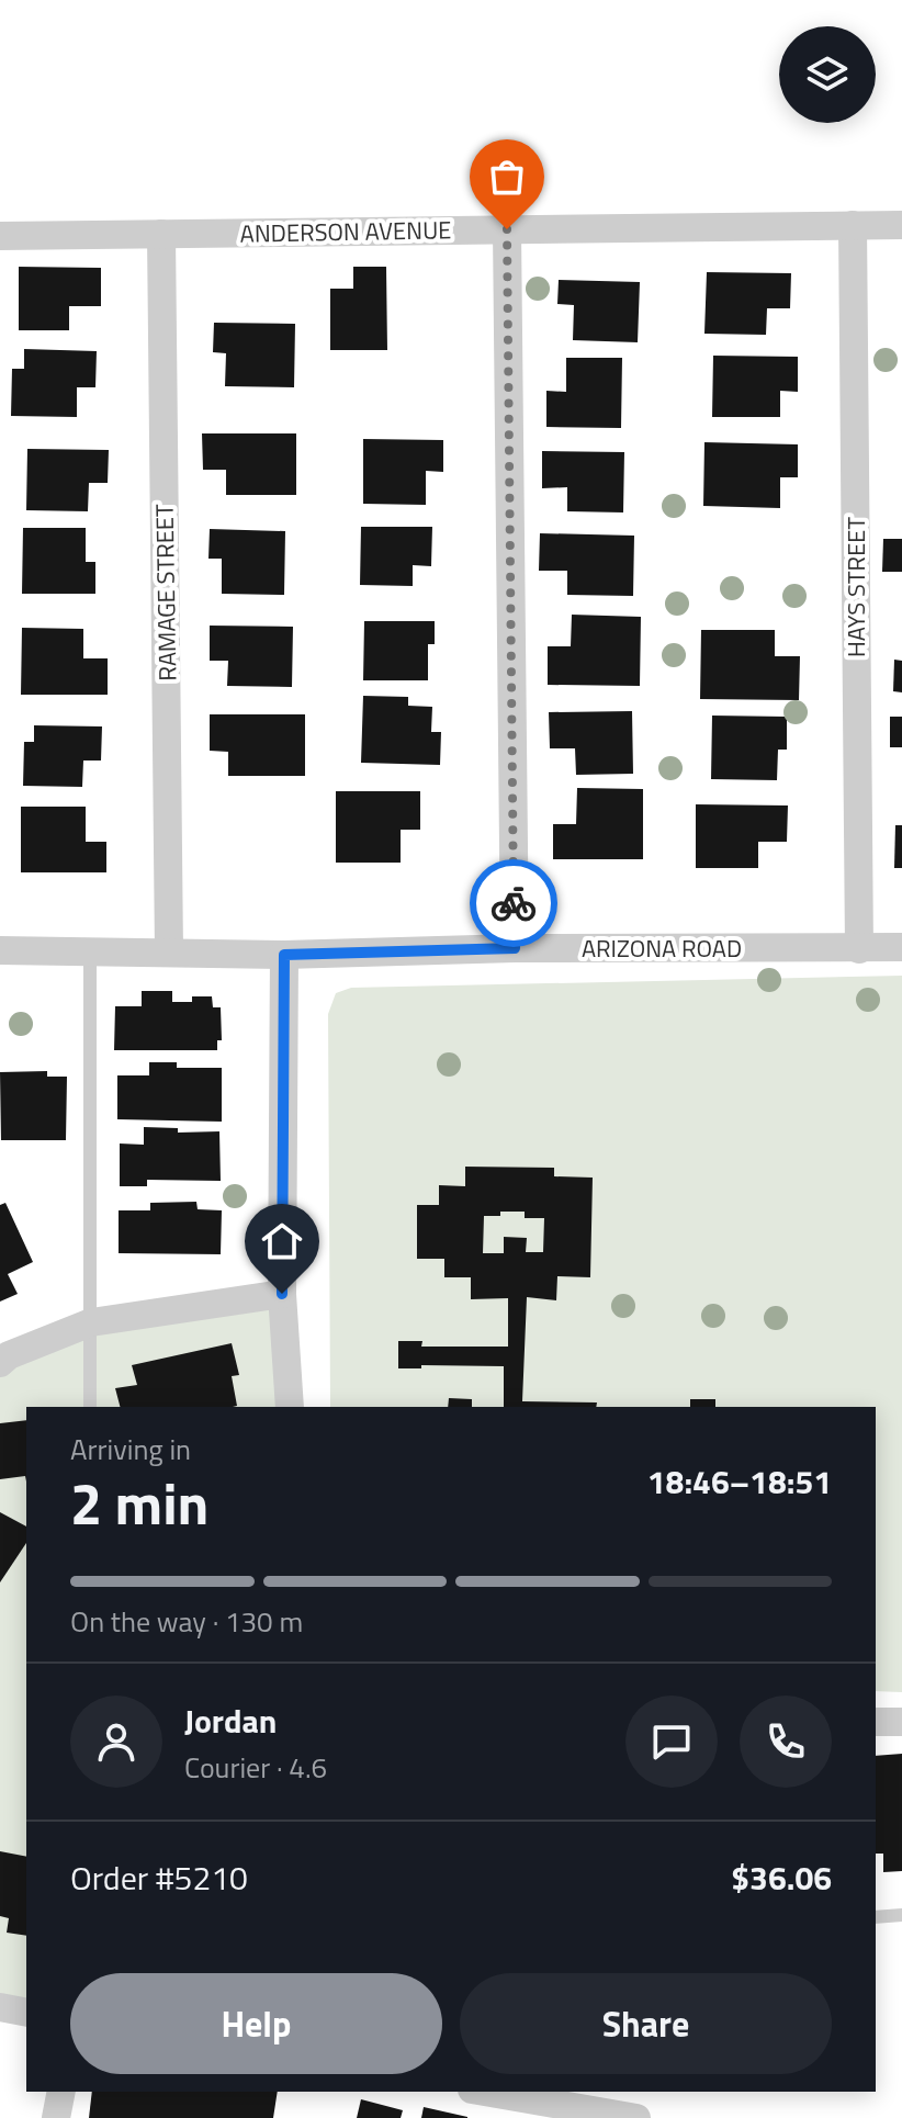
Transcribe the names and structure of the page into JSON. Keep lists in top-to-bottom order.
{
  "streets": {
    "street": [
      "ANDERSON AVENUE",
      "HAYS STREET",
      "RAMAGE STREET",
      "ARIZONA ROAD"
    ]
  },
  "crossings": [
    ["ANDERSON AVENUE", "HAYS STREET"],
    ["ANDERSON AVENUE", "RAMAGE STREET"],
    ["HAYS STREET", "ARIZONA ROAD"],
    ["RAMAGE STREET", "ARIZONA ROAD"]
  ],
  "page": {
    "heading": ["2 min", "Arriving in", "18:46–18:51"],
    "panel": [
      "Jordan",
      "Courier · 4.6",
      "Order #5210",
      "$36.06"
    ],
    "bar": "On the way · 130 m",
    "buttons": ["Help", "Share"]
  }
}
